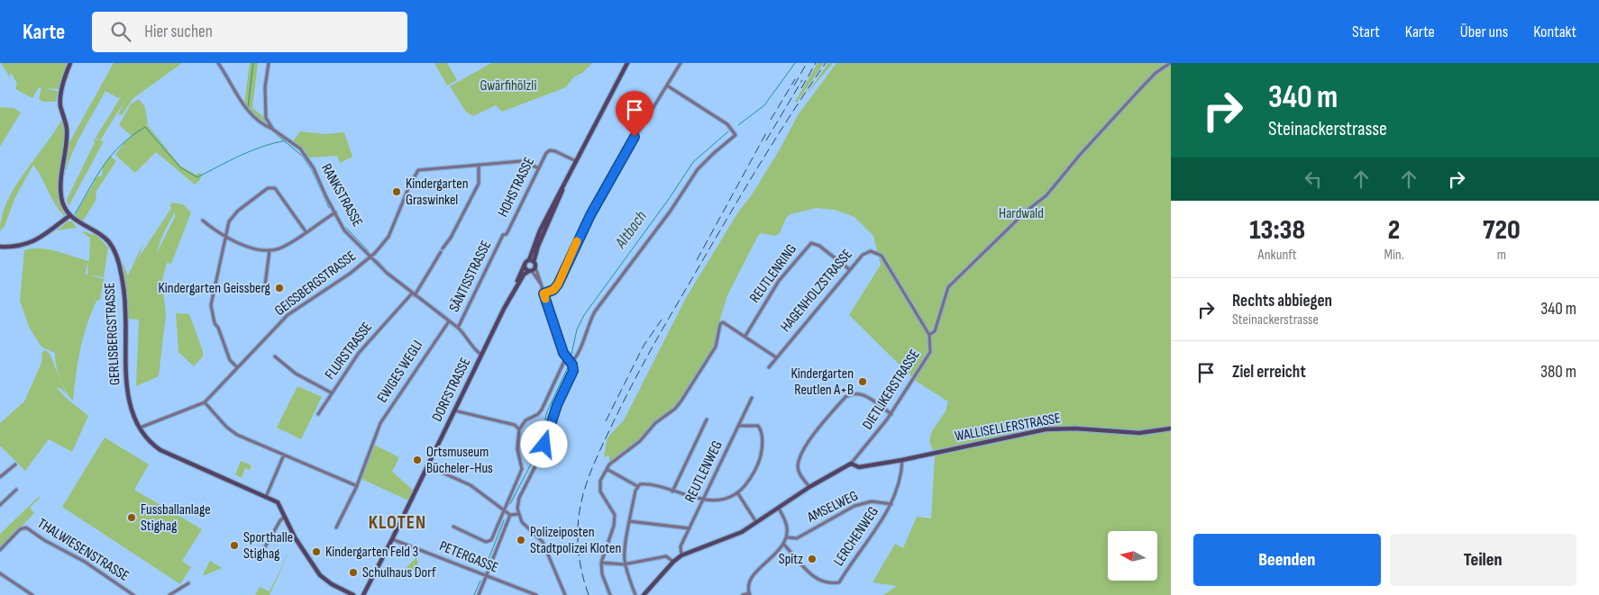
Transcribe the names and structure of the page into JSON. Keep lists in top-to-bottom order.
{
  "streets": {
    "street": [
      "HOHSTRASSE",
      "RANKSTRASSE",
      "REUTLENRING",
      "SÄNTISSTRASSE",
      "GEISSBERGSTRASSE",
      "HAGENHOLZSTRASSE",
      "GERLISBERGSTRASSE",
      "FLURSTRASSE",
      "EWIGES WEGLI",
      "DORFSTRASSE",
      "DIETLIKERSTRASSE",
      "WALLISELLERSTRASSE",
      "REUTLENWEG",
      "AMSELWEG",
      "LERCHENWEG",
      "THALWIESENSTRASSE",
      "PETERGASSE"
    ]
  },
  "crossings": [
    ["HOHSTRASSE", "SÄNTISSTRASSE"],
    ["RANKSTRASSE", "SÄNTISSTRASSE"],
    ["RANKSTRASSE", "GEISSBERGSTRASSE"],
    ["RANKSTRASSE", "FLURSTRASSE"],
    ["RANKSTRASSE", "EWIGES WEGLI"],
    ["RANKSTRASSE", "DORFSTRASSE"],
    ["REUTLENRING", "HAGENHOLZSTRASSE"],
    ["GEISSBERGSTRASSE", "FLURSTRASSE"],
    ["HAGENHOLZSTRASSE", "DIETLIKERSTRASSE"],
    ["DORFSTRASSE", "PETERGASSE"],
    ["DIETLIKERSTRASSE", "WALLISELLERSTRASSE"],
    ["DIETLIKERSTRASSE", "REUTLENWEG"],
    ["WALLISELLERSTRASSE", "LERCHENWEG"],
    ["AMSELWEG", "LERCHENWEG"]
  ],
  "districts": ["KLOTEN"],
  "water": ["Altbach"],
  "parks": ["Gwärfihölzli", "Hardwald"],
  "places": [
    "Kindergarten Graswinkel",
    "Kindergarten Geissberg",
    "Kindergarten Reutlen A+B",
    "Ortsmuseum Bücheler-Hus",
    "Fussballanlage Stighag",
    "Polizeiposten Stadtpolizei Kloten",
    "Sporthalle Stighag",
    "Kindergarten Feld 3",
    "Spitz",
    "Schulhaus Dorf"
  ],
  "north": "left",
  "page": {
    "header": "Karte",
    "search": "Hier suchen",
    "nav": [
      "Start",
      "Karte",
      "Über uns",
      "Kontakt"
    ],
    "turn": ["340 m", "Steinackerstrasse"],
    "eta": [
      "13:38",
      "Ankunft",
      "2",
      "Min.",
      "720",
      "m"
    ],
    "list": [
      {
        "name": "Rechts abbiegen",
        "note": "Steinackerstrasse",
        "value": "340 m"
      },
      {
        "name": "Ziel erreicht",
        "value": "380 m"
      }
    ],
    "buttons": ["Beenden", "Teilen"]
  }
}
